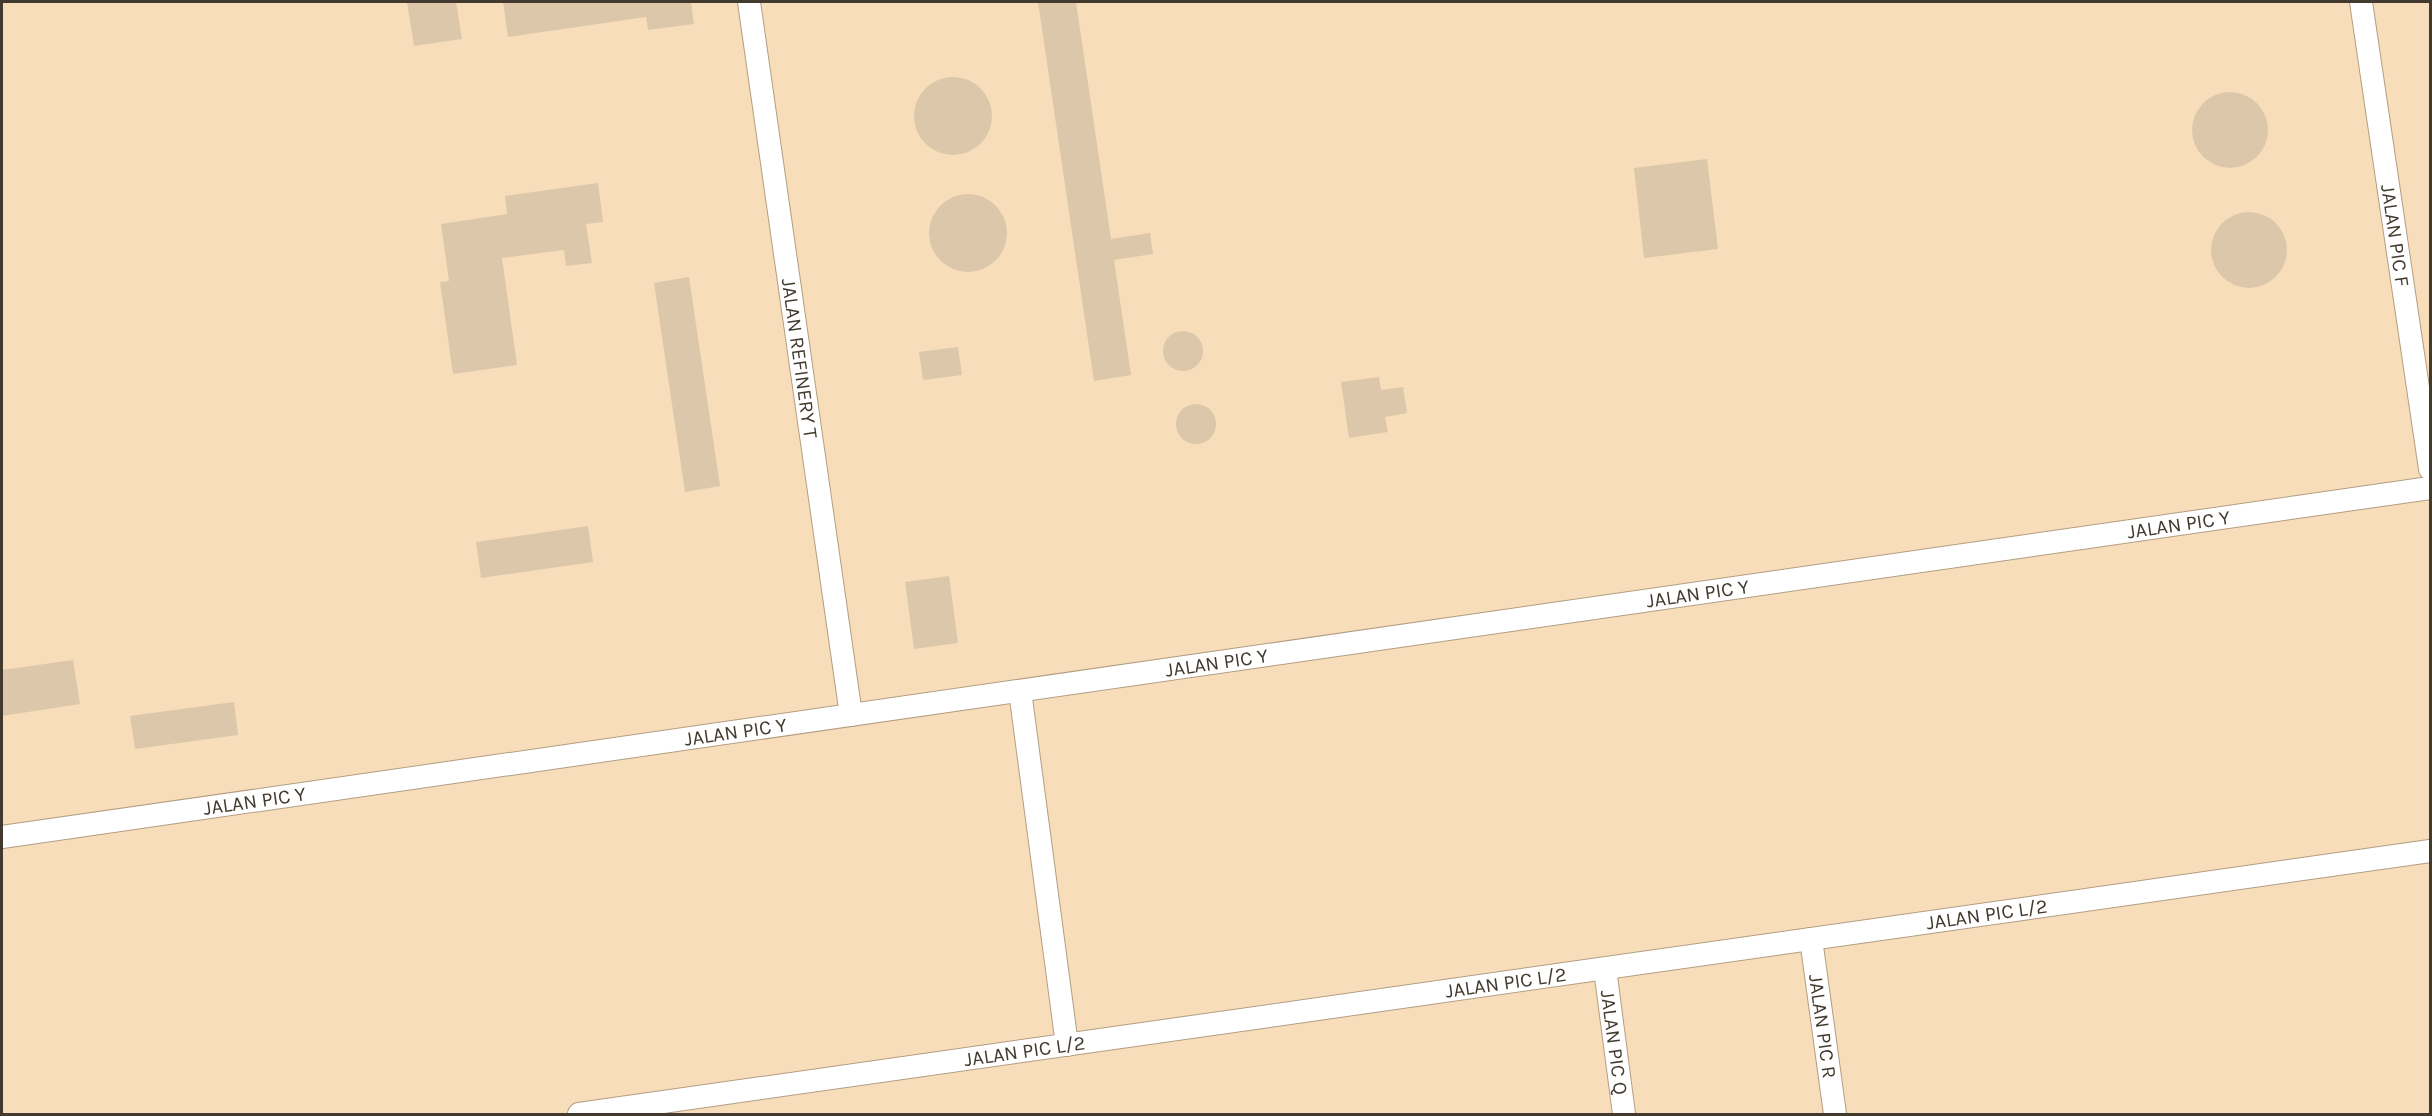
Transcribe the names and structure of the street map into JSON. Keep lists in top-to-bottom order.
{
  "streets": {
    "street": [
      "JALAN PIC F",
      "JALAN REFINERY T",
      "JALAN PIC Y",
      "JALAN PIC L/2",
      "JALAN PIC R",
      "JALAN PIC Q"
    ]
  },
  "crossings": [
    ["JALAN REFINERY T", "JALAN PIC Y"],
    ["JALAN PIC L/2", "JALAN PIC R"],
    ["JALAN PIC L/2", "JALAN PIC Q"]
  ]
}
